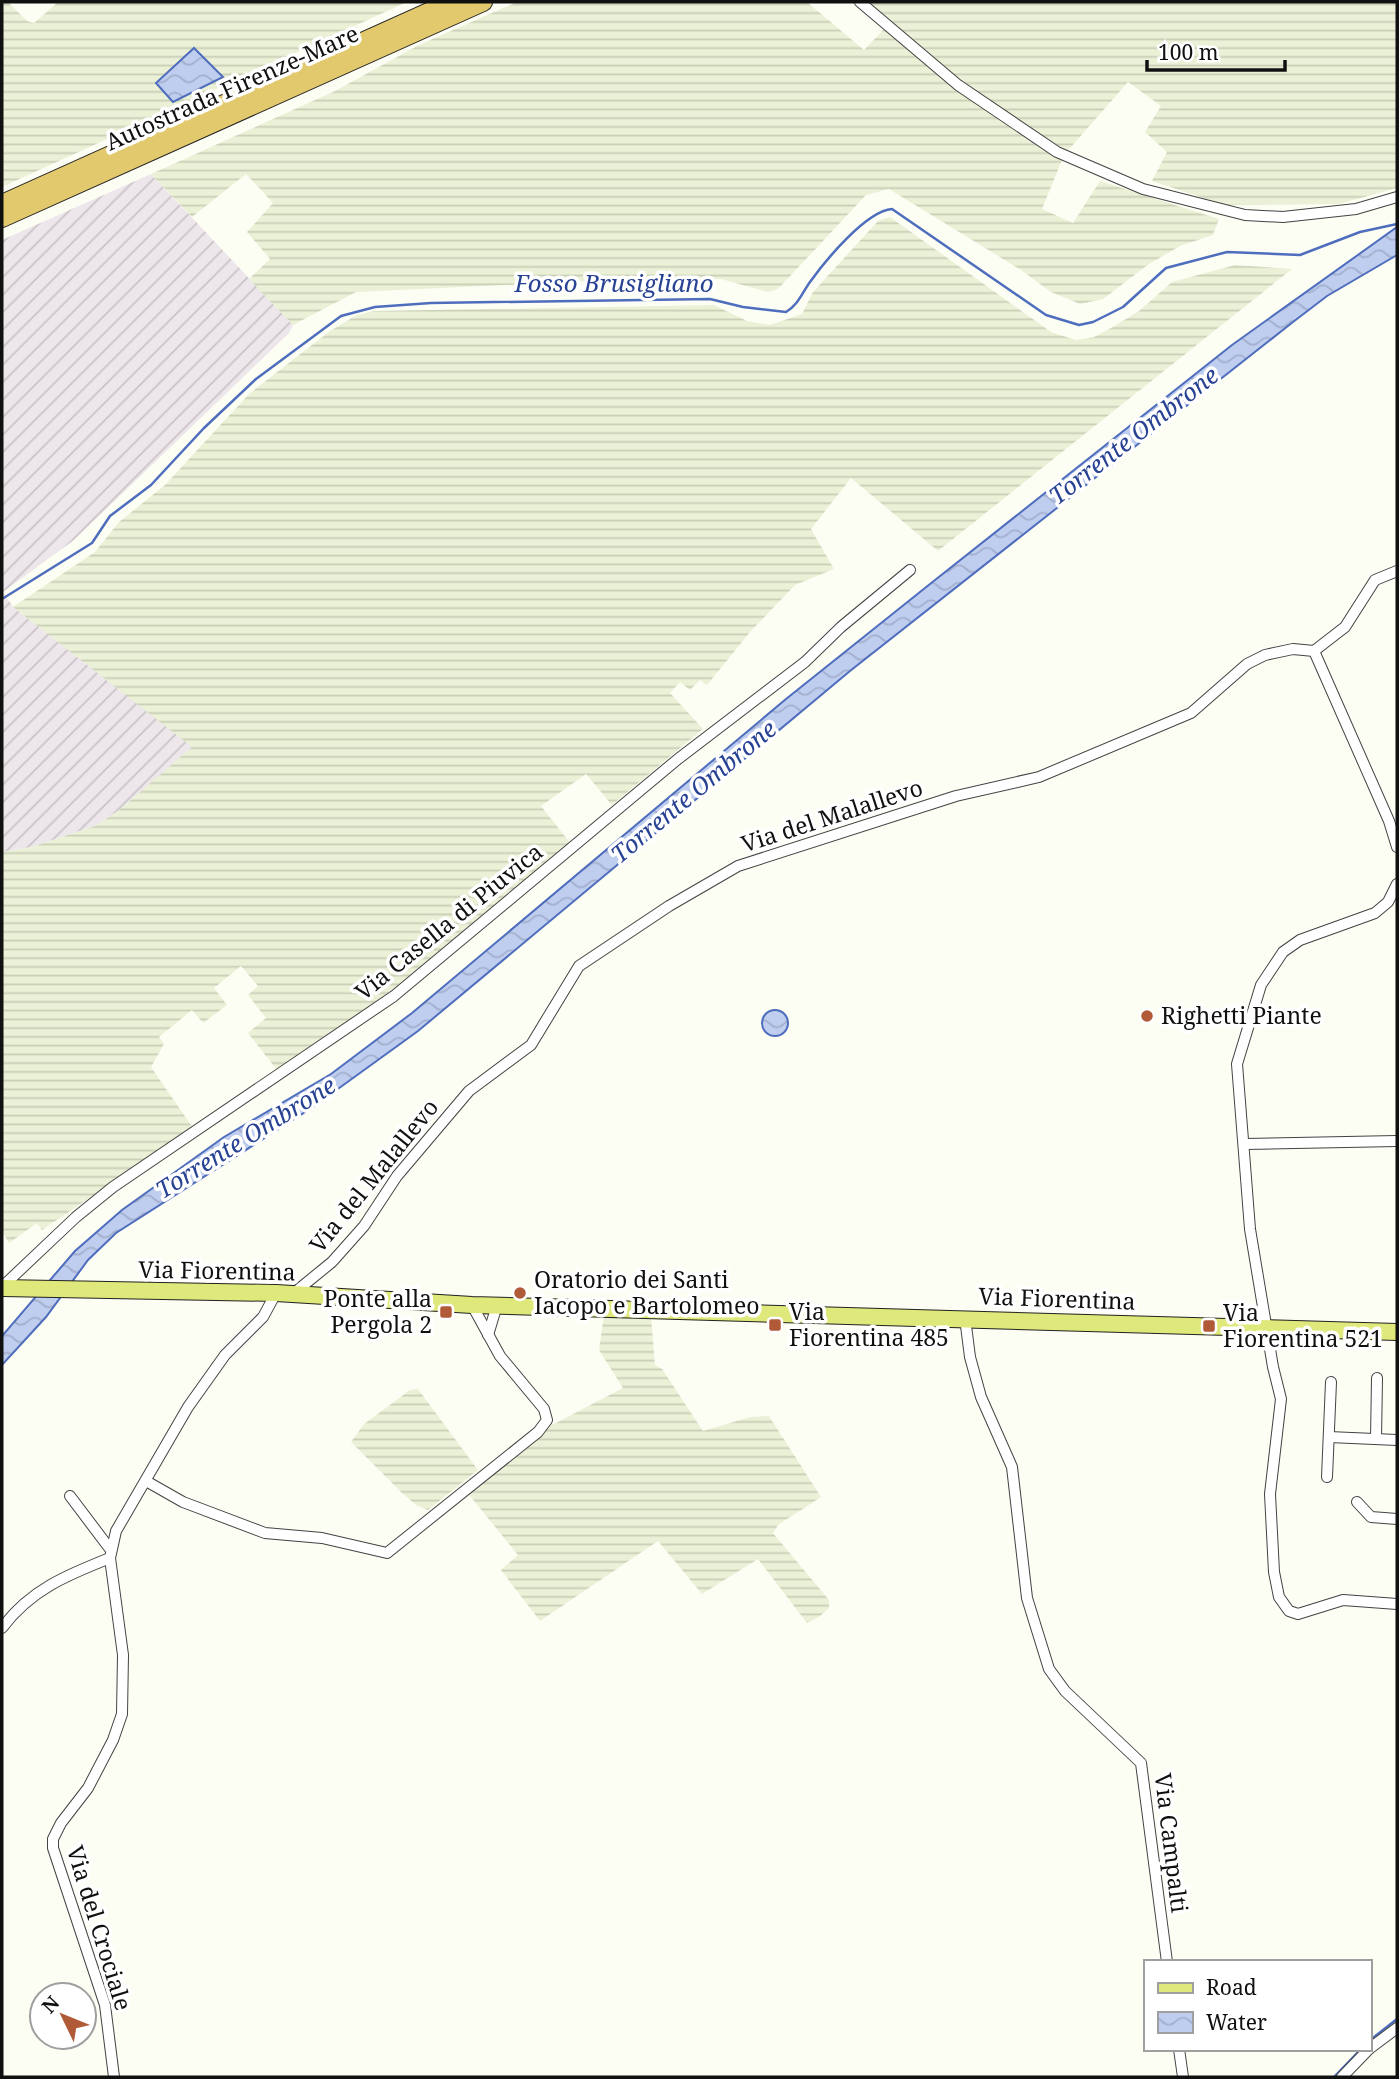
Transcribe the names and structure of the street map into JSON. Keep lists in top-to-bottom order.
{
  "streets": {
    "highway": ["Autostrada Firenze-Mare"],
    "main road": ["Via Fiorentina"],
    "street": [
      "Via del Malallevo",
      "Via Casella di Piuvica",
      "Via Campalti",
      "Via del Crociale"
    ]
  },
  "crossings": [
    ["Via del Malallevo", "Via Fiorentina"],
    ["Via Casella di Piuvica", "Via Fiorentina"],
    ["Via Fiorentina", "Via Campalti"]
  ],
  "water": ["Fosso Brusigliano", "Torrente Ombrone"],
  "places": {
    "other": ["Righetti Piante", "Oratorio dei Santi Iacopo e Bartolomeo"],
    "transit": ["Ponte alla Pergola 2", "Via Fiorentina 485", "Via Fiorentina 521"]
  },
  "legend": ["Road", "Water"],
  "scale_bar": "100 m",
  "north": "top left"
}
